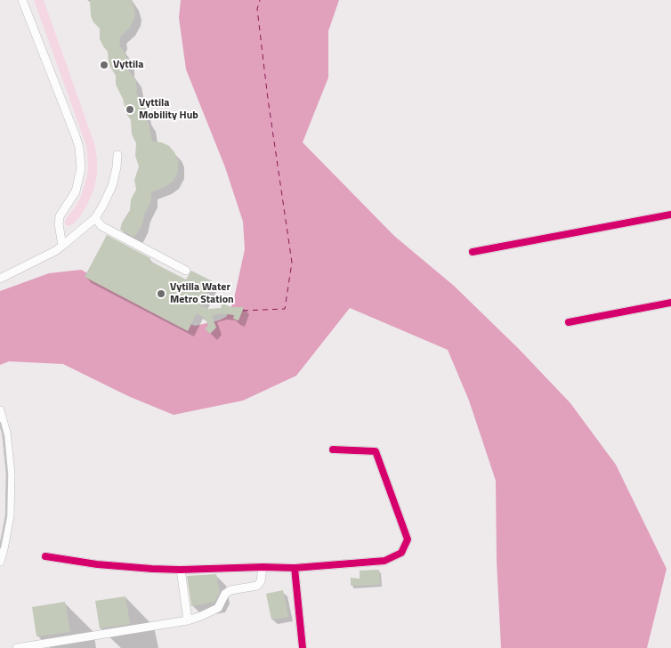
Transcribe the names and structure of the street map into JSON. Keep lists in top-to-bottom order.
{
  "places": ["Vyttila", "Vyttila Mobility Hub", "Vytilla Water Metro Station"]
}
